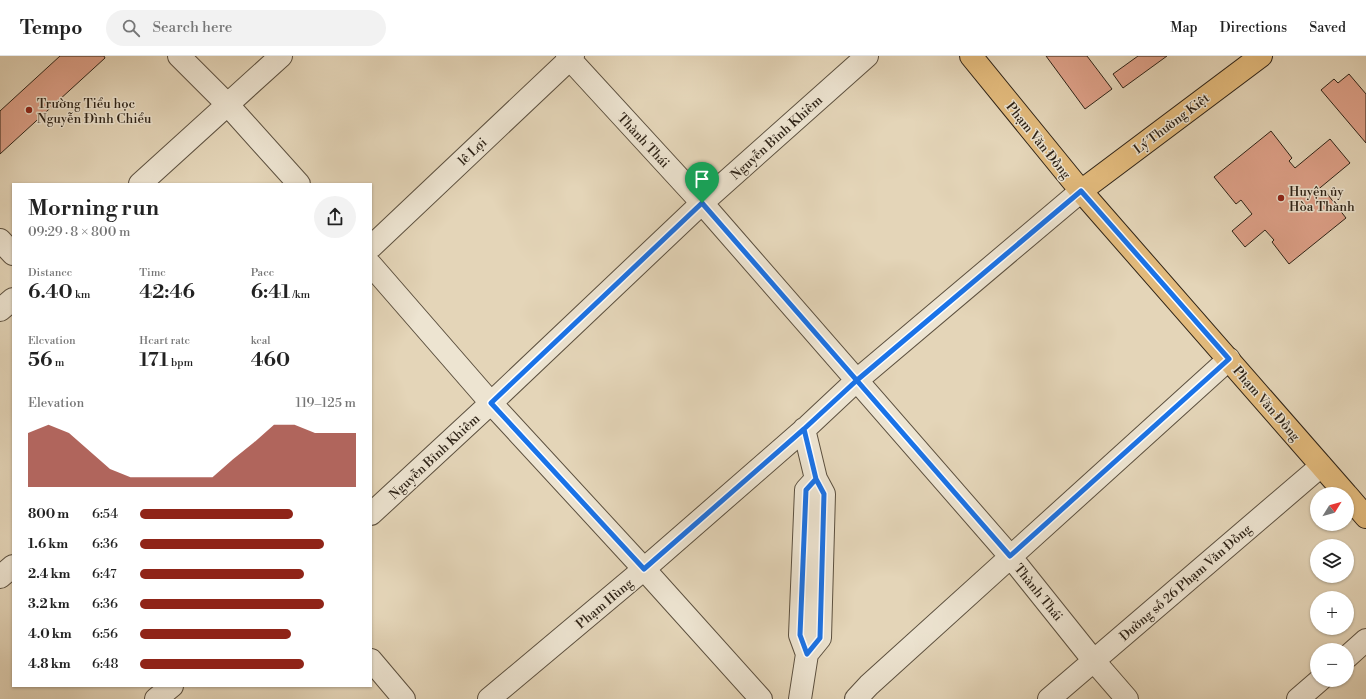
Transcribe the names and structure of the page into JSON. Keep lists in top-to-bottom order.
{
  "streets": {
    "main road": ["Lý Thường Kiệt", "Phạm Văn Đồng"],
    "street": [
      "Nguyễn Bỉnh Khiêm",
      "Thành Thái",
      "lê Lợi",
      "Đường số 26 Phạm Văn Đồng",
      "Phạm Hùng"
    ]
  },
  "crossings": [
    ["Lý Thường Kiệt", "Phạm Văn Đồng"],
    ["Lý Thường Kiệt", "Phạm Hùng"],
    ["Nguyễn Bỉnh Khiêm", "Thành Thái"],
    ["Thành Thái", "lê Lợi"],
    ["Thành Thái", "Đường số 26 Phạm Văn Đồng"],
    ["Thành Thái", "Phạm Hùng"],
    ["Phạm Văn Đồng", "Đường số 26 Phạm Văn Đồng"],
    ["Phạm Văn Đồng", "Phạm Hùng"]
  ],
  "places": ["Trường Tiểu học Nguyễn Đình Chiểu", "Huyện ủy Hòa Thành"],
  "north": "top right",
  "page": {
    "header": "Tempo",
    "search": "Search here",
    "nav": ["Map", "Directions", "Saved"],
    "heading": ["Morning run", "09:29 · 8 × 800 m"],
    "stats": [
      ["Distance", "6.40 km"],
      ["Time", "42:46"],
      ["Pace", "6:41 /km"],
      ["Elevation", "56 m"],
      ["Heart rate", "171 bpm"],
      ["kcal", "460"]
    ],
    "chart": ["Elevation", "119–125 m"],
    "map_buttons": ["+", "−"],
    "list": [
      {
        "name": "800 m",
        "note": "6:54"
      },
      {
        "name": "1.6 km",
        "note": "6:36"
      },
      {
        "name": "2.4 km",
        "note": "6:47"
      },
      {
        "name": "3.2 km",
        "note": "6:36"
      },
      {
        "name": "4.0 km",
        "note": "6:56"
      },
      {
        "name": "4.8 km",
        "note": "6:48"
      }
    ]
  }
}
